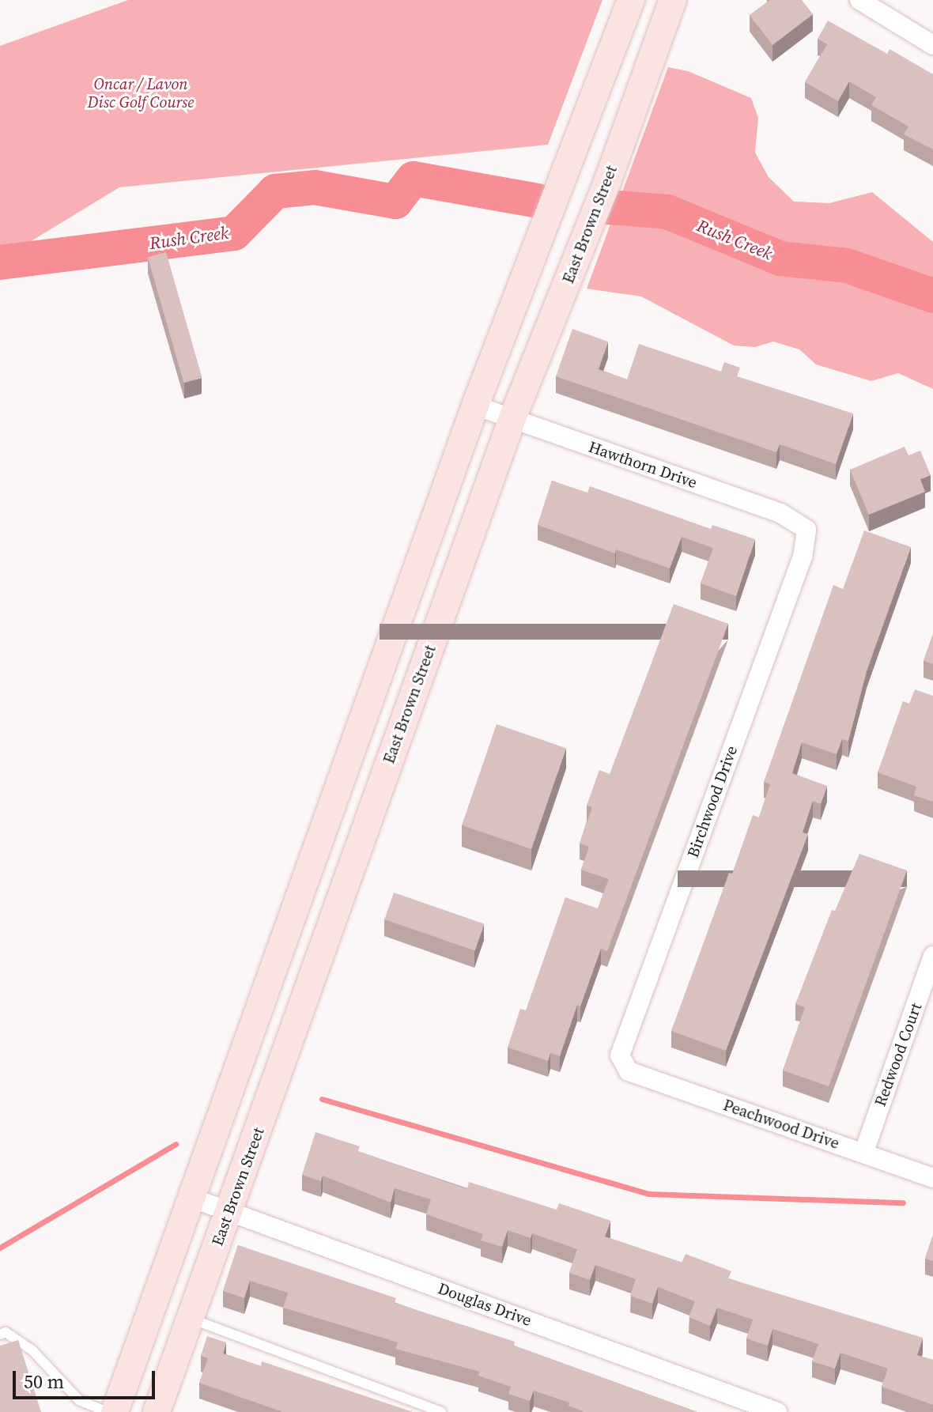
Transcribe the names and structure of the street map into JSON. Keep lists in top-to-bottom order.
{
  "streets": {
    "main road": ["East Brown Street"],
    "street": [
      "Hawthorn Drive",
      "Birchwood Drive",
      "Redwood Court",
      "Peachwood Drive",
      "Douglas Drive"
    ]
  },
  "crossings": [
    ["East Brown Street", "Hawthorn Drive"],
    ["East Brown Street", "Douglas Drive"],
    ["Hawthorn Drive", "Birchwood Drive"],
    ["Birchwood Drive", "Peachwood Drive"],
    ["Redwood Court", "Peachwood Drive"]
  ],
  "water": ["Rush Creek"],
  "parks": ["Oncar / Lavon Disc Golf Course"],
  "scale_bar": "50 m"
}
